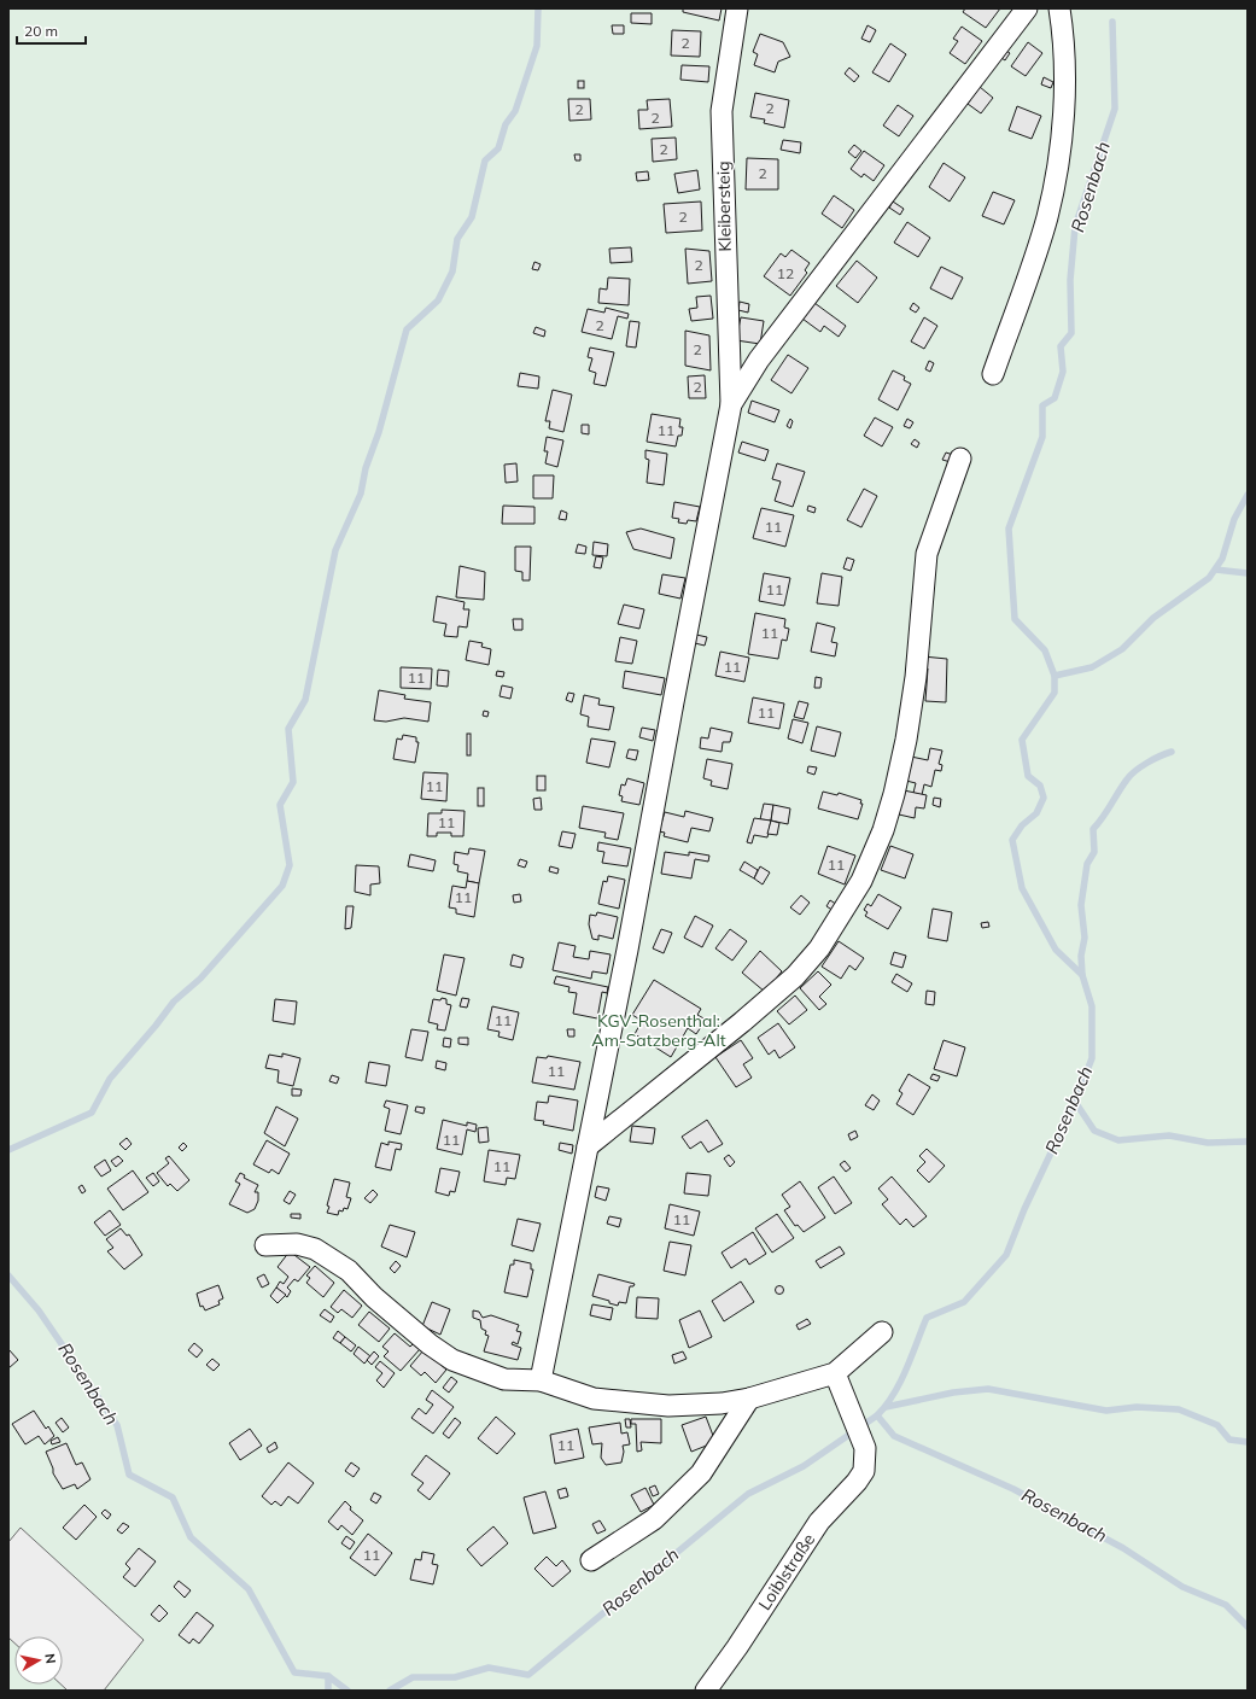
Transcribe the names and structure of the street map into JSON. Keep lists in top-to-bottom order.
{
  "streets": {
    "street": ["Kleibersteig", "Loiblstraße"]
  },
  "water": ["Rosenbach"],
  "parks": ["KGV-Rosenthal: Am-Satzberg-Alt"],
  "house_numbers": [
    "2",
    "2",
    "2",
    "2",
    "2",
    "2",
    "2",
    "2",
    "12",
    "2",
    "2",
    "2",
    "11",
    "11",
    "11",
    "11",
    "11",
    "11",
    "11",
    "11",
    "11",
    "11",
    "11",
    "11",
    "11",
    "11",
    "11",
    "11",
    "11",
    "11"
  ],
  "scale_bar": "20 m",
  "north": "right"
}
